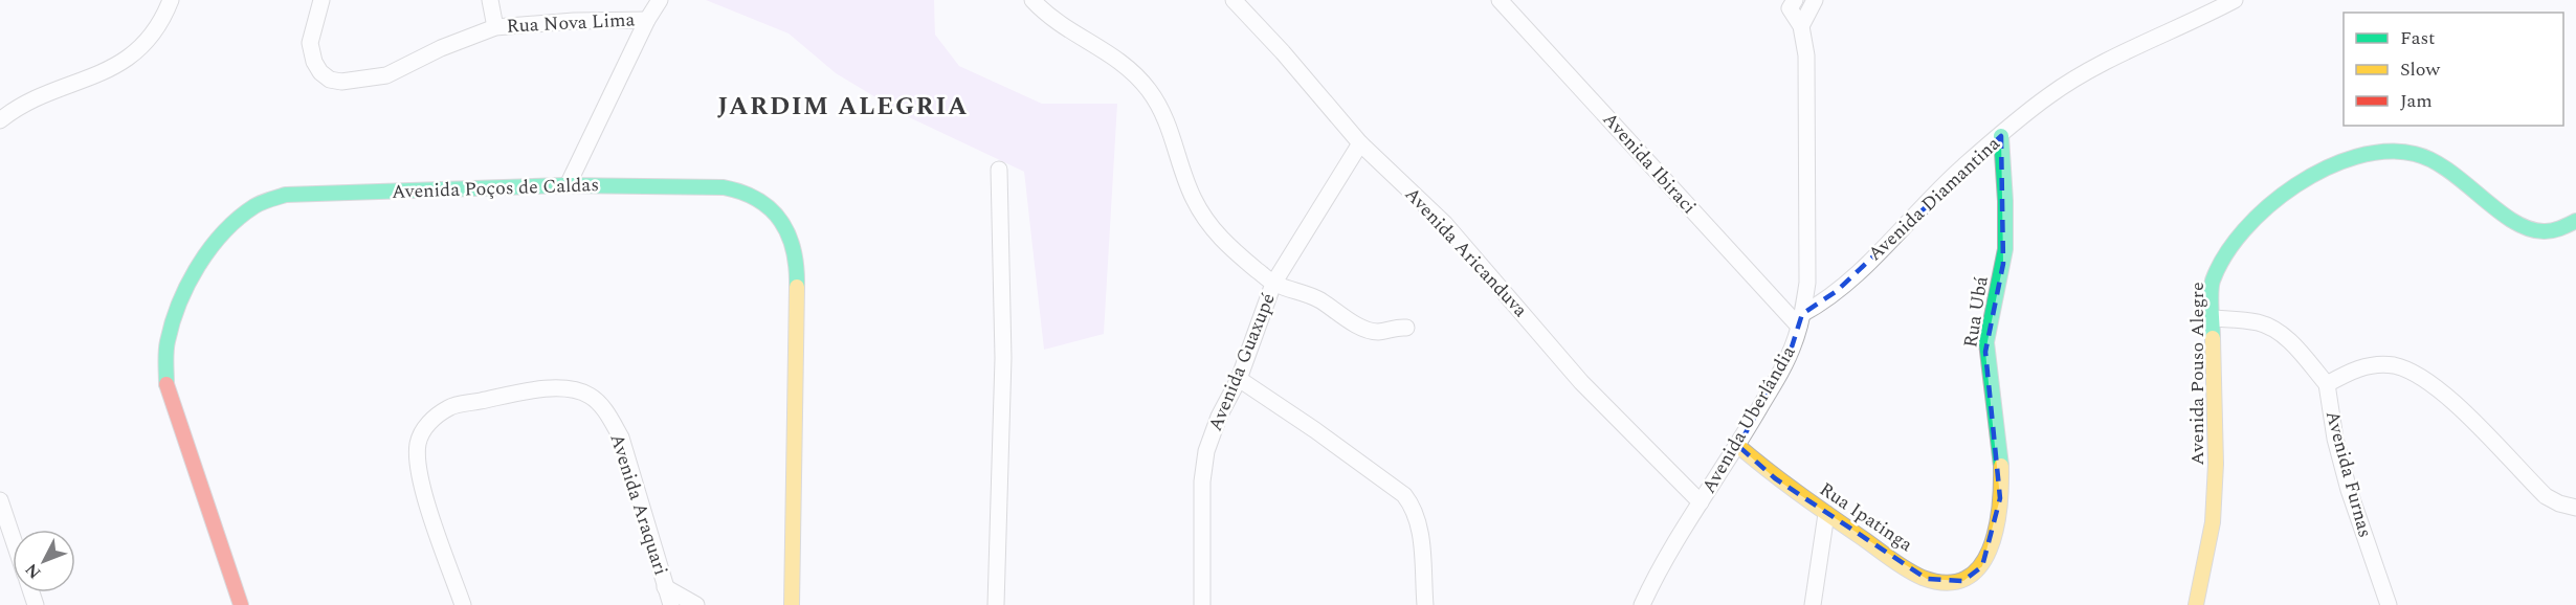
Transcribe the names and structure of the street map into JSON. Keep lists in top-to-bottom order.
{
  "streets": {
    "street": [
      "Rua Nova Lima",
      "Avenida Ibiraci",
      "Avenida Poços de Caldas",
      "Avenida Diamantina",
      "Avenida Aricanduva",
      "Rua Ubá",
      "Avenida Guaxupé",
      "Avenida Pouso Alegre",
      "Avenida Uberlândia",
      "Avenida Furnas",
      "Avenida Araquari",
      "Rua Ipatinga"
    ]
  },
  "crossings": [
    ["Avenida Ibiraci", "Avenida Diamantina"],
    ["Avenida Ibiraci", "Avenida Uberlândia"],
    ["Avenida Diamantina", "Rua Ubá"],
    ["Avenida Diamantina", "Avenida Uberlândia"],
    ["Avenida Aricanduva", "Avenida Guaxupé"],
    ["Avenida Aricanduva", "Avenida Uberlândia"],
    ["Rua Ubá", "Rua Ipatinga"],
    ["Avenida Uberlândia", "Rua Ipatinga"]
  ],
  "districts": ["JARDIM ALEGRIA"],
  "legend": ["Fast", "Slow", "Jam"],
  "north": "bottom left"
}
